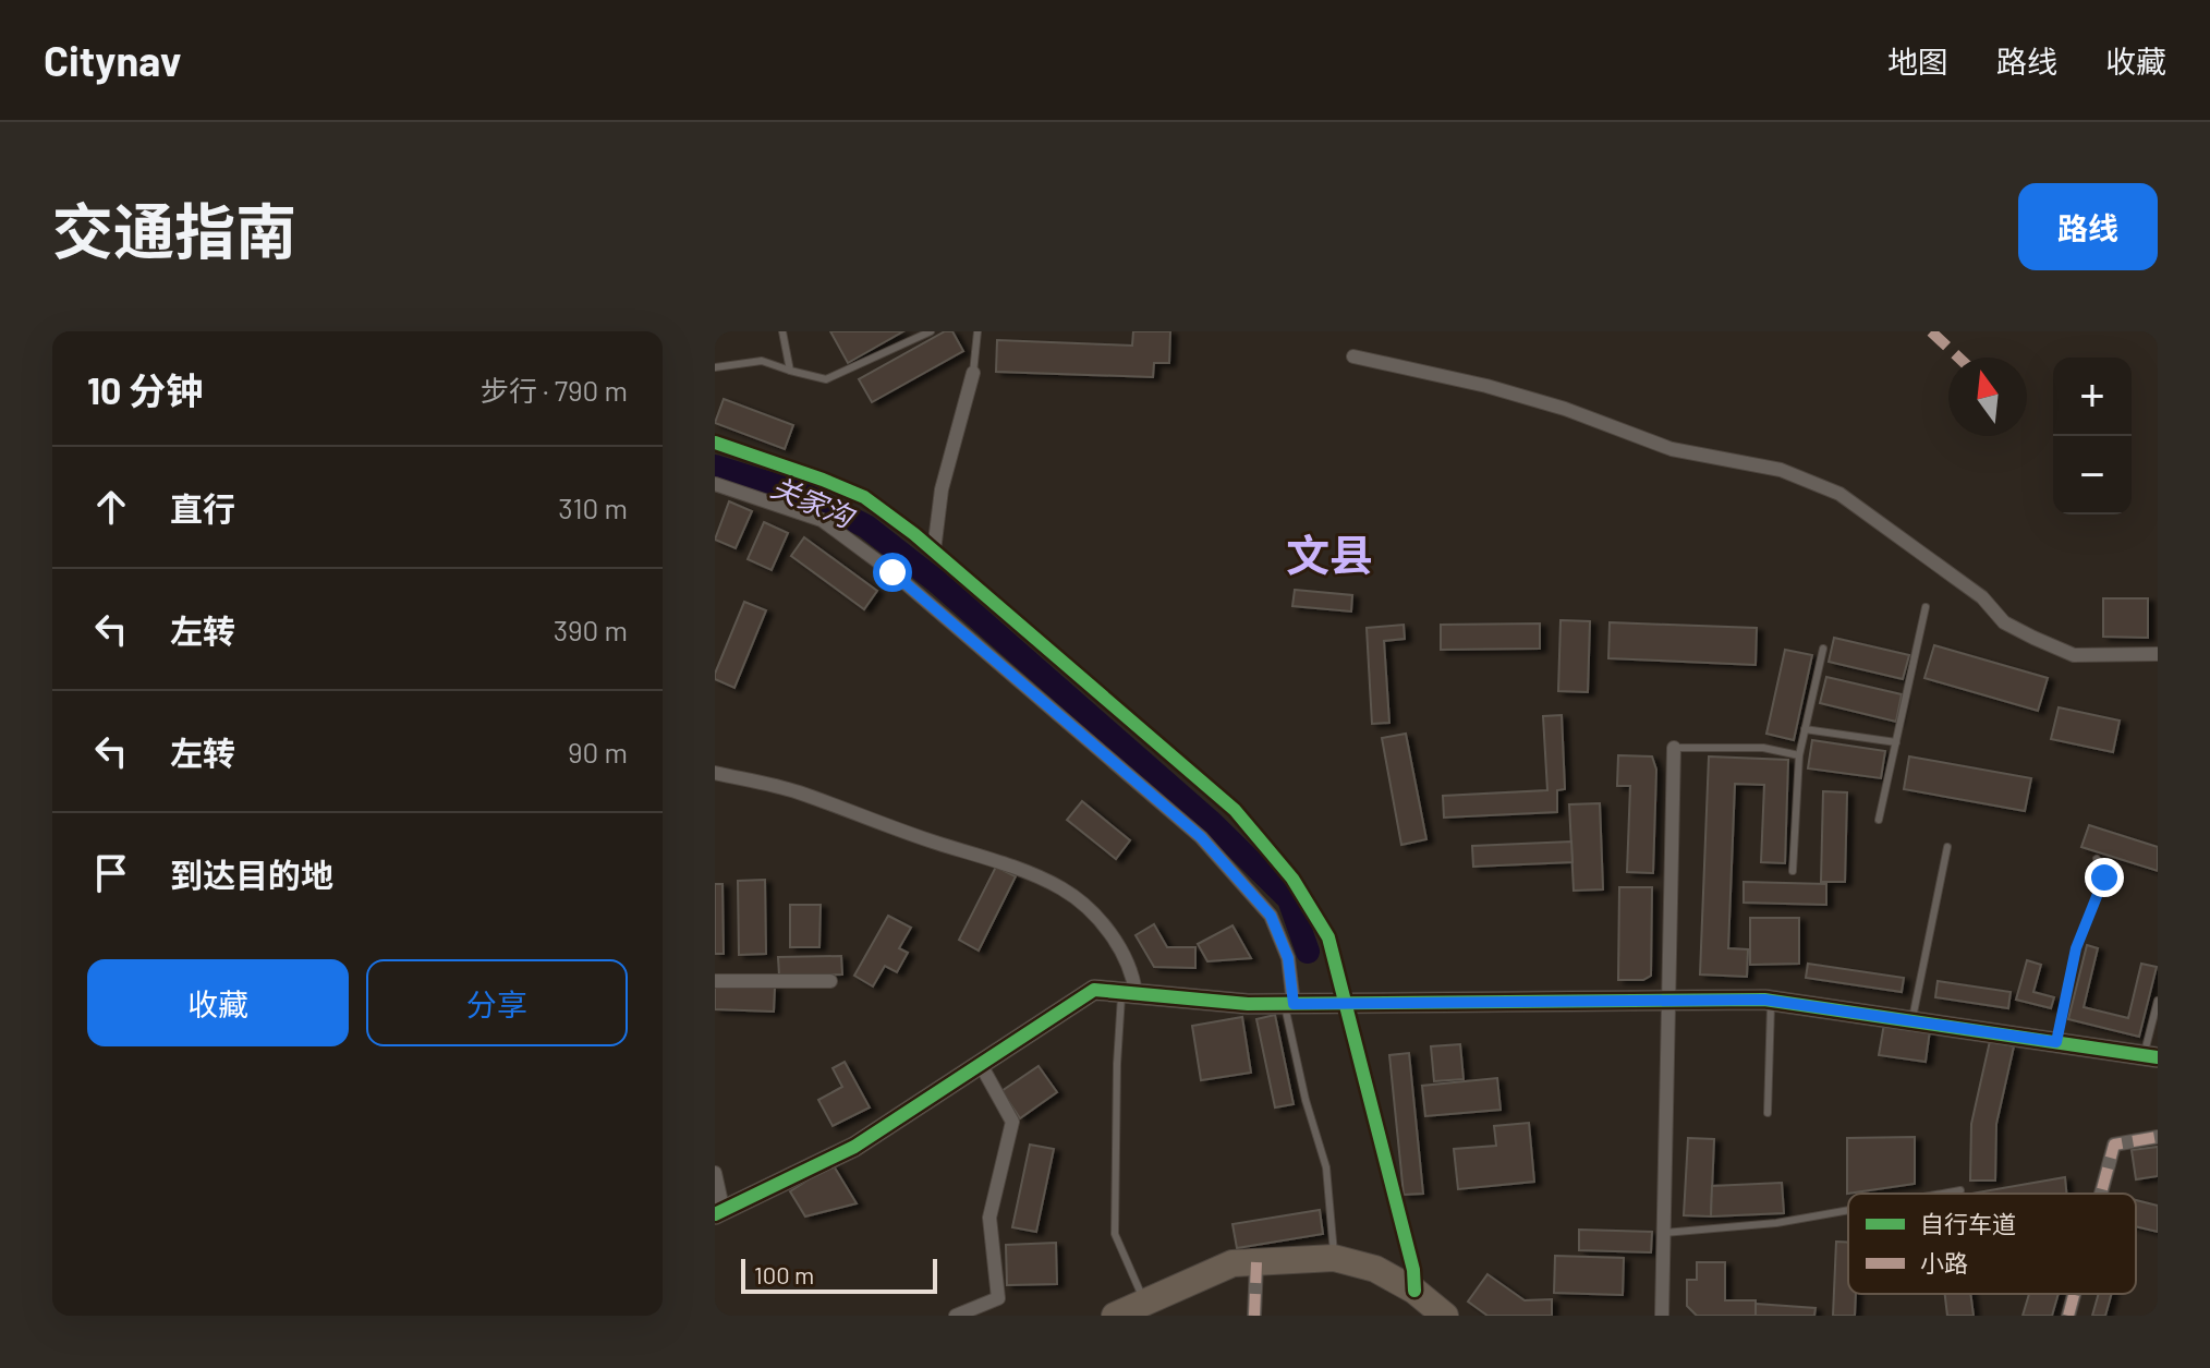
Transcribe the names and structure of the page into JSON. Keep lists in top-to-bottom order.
{
  "districts": ["文县"],
  "water": ["关家沟"],
  "legend": ["自行车道", "小路"],
  "scale_bar": "100 m",
  "north": "top",
  "page": {
    "header": "Citynav",
    "nav": ["地图", "路线", "收藏"],
    "title": "交通指南",
    "buttons": [
      "路线",
      ["收藏", "分享"]
    ],
    "heading": ["10 分钟", "步行 · 790 m"],
    "map_buttons": ["+", "−"],
    "list": [
      ["直行", "310 m"],
      ["左转", "390 m"],
      ["左转", "90 m"],
      "到达目的地"
    ],
    "scale": "100 m"
  }
}
